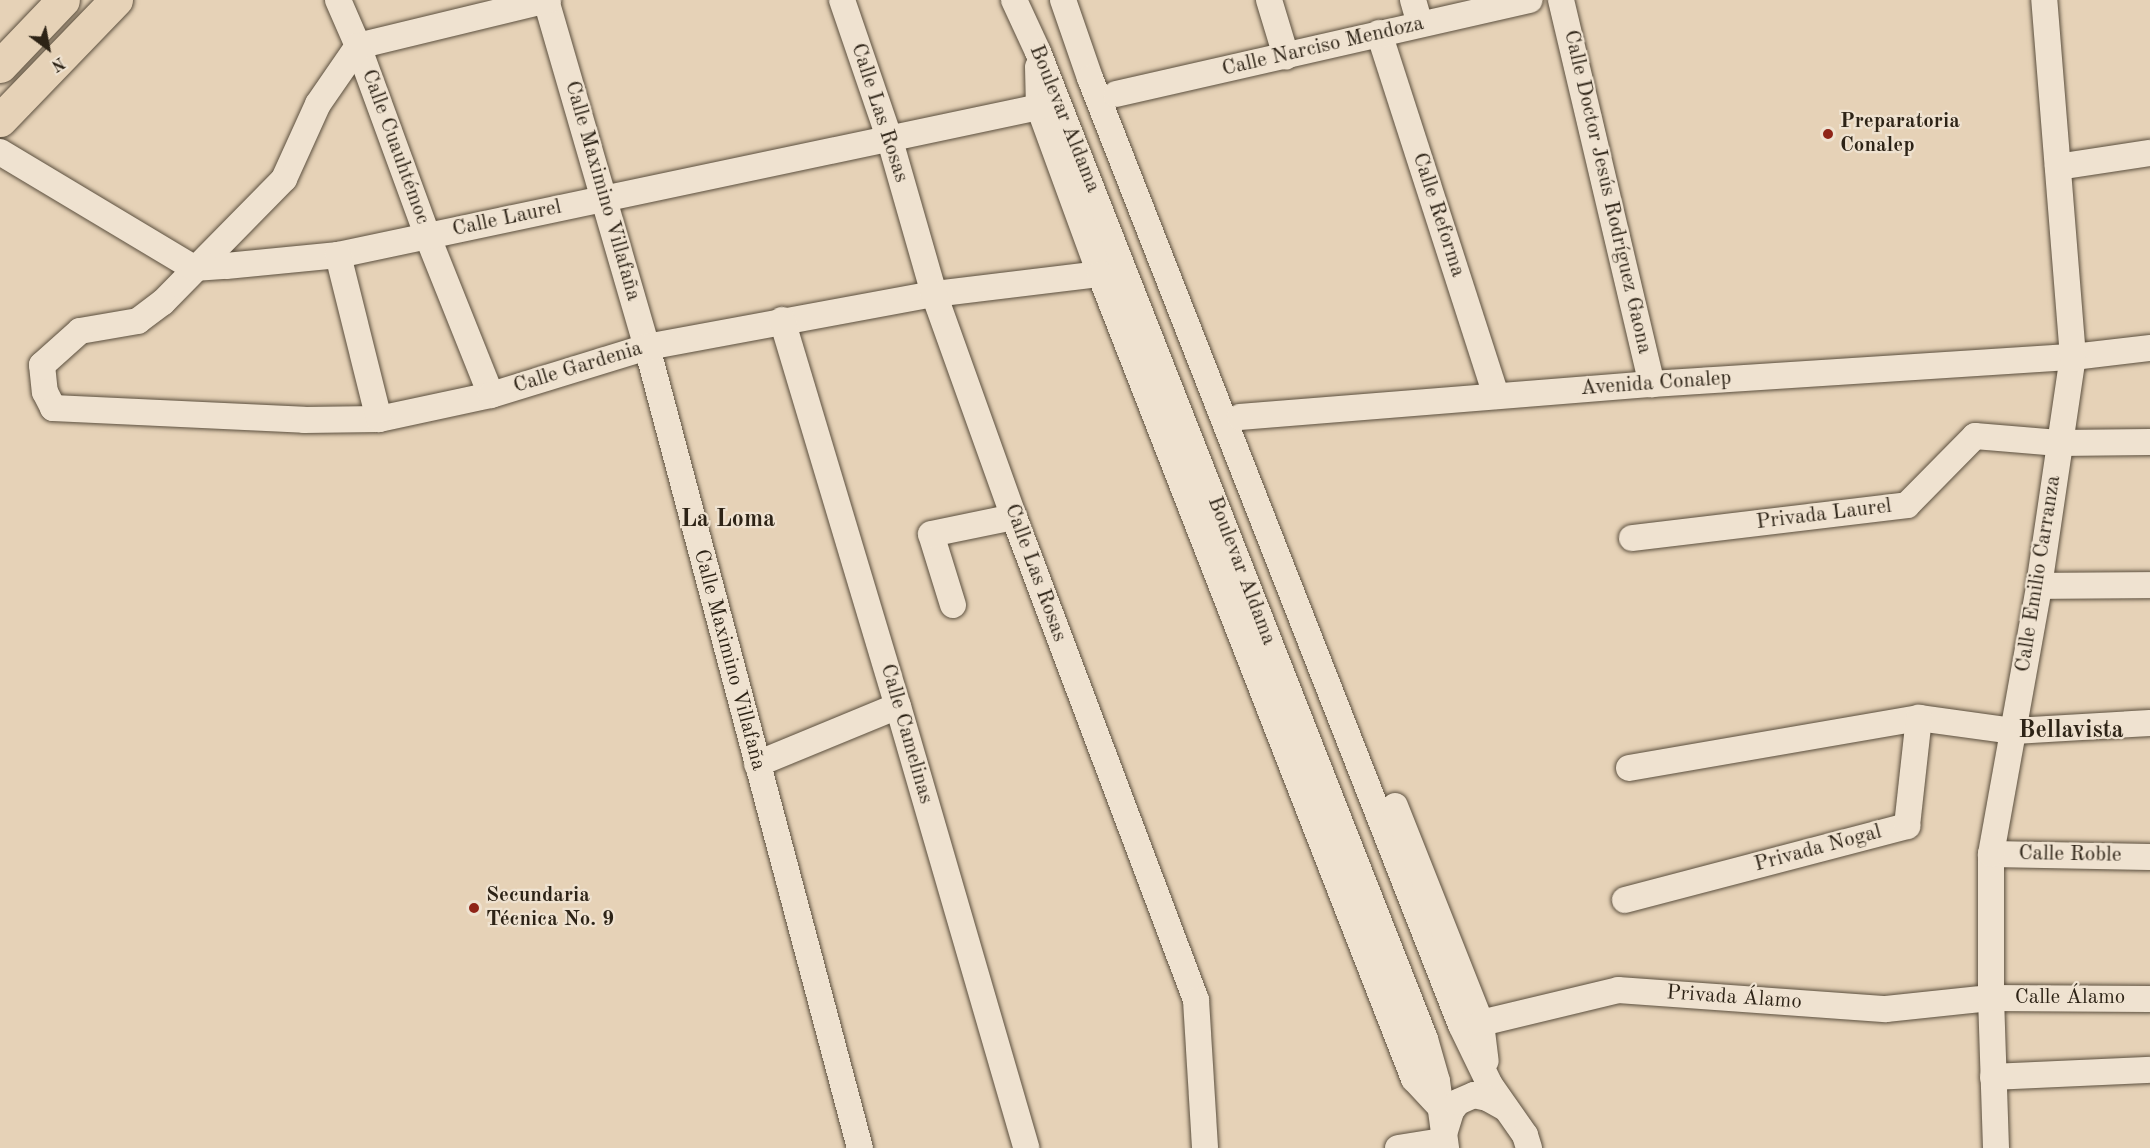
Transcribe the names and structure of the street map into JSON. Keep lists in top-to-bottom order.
{
  "streets": {
    "street": [
      "Calle Narciso Mendoza",
      "Calle Las Rosas",
      "Boulevar Aldama",
      "Calle Cuauhtémoc",
      "Calle Maximino Villafaña",
      "Calle Doctor Jesús Rodríguez Gaona",
      "Calle Reforma",
      "Calle Laurel",
      "Calle Gardenia",
      "Avenida Conalep",
      "Privada Laurel",
      "Calle Emilio Carranza",
      "Calle Camelinas",
      "Privada Nogal",
      "Calle Roble",
      "Privada Álamo",
      "Calle Álamo"
    ]
  },
  "crossings": [
    ["Calle Narciso Mendoza", "Boulevar Aldama"],
    ["Calle Narciso Mendoza", "Calle Reforma"],
    ["Calle Las Rosas", "Calle Laurel"],
    ["Calle Las Rosas", "Calle Gardenia"],
    ["Boulevar Aldama", "Avenida Conalep"],
    ["Boulevar Aldama", "Privada Álamo"],
    ["Calle Cuauhtémoc", "Calle Laurel"],
    ["Calle Cuauhtémoc", "Calle Gardenia"],
    ["Calle Maximino Villafaña", "Calle Laurel"],
    ["Calle Maximino Villafaña", "Calle Gardenia"],
    ["Calle Doctor Jesús Rodríguez Gaona", "Avenida Conalep"],
    ["Calle Reforma", "Avenida Conalep"],
    ["Calle Laurel", "Calle Gardenia"],
    ["Calle Gardenia", "Calle Camelinas"],
    ["Avenida Conalep", "Calle Emilio Carranza"],
    ["Privada Laurel", "Calle Emilio Carranza"],
    ["Calle Emilio Carranza", "Calle Roble"],
    ["Calle Emilio Carranza", "Privada Álamo"],
    ["Calle Emilio Carranza", "Calle Álamo"],
    ["Privada Álamo", "Calle Álamo"]
  ],
  "districts": ["La Loma", "Bellavista"],
  "places": ["Preparatoria Conalep", "Secundaria Técnica No. 9"],
  "north": "bottom right"
}
